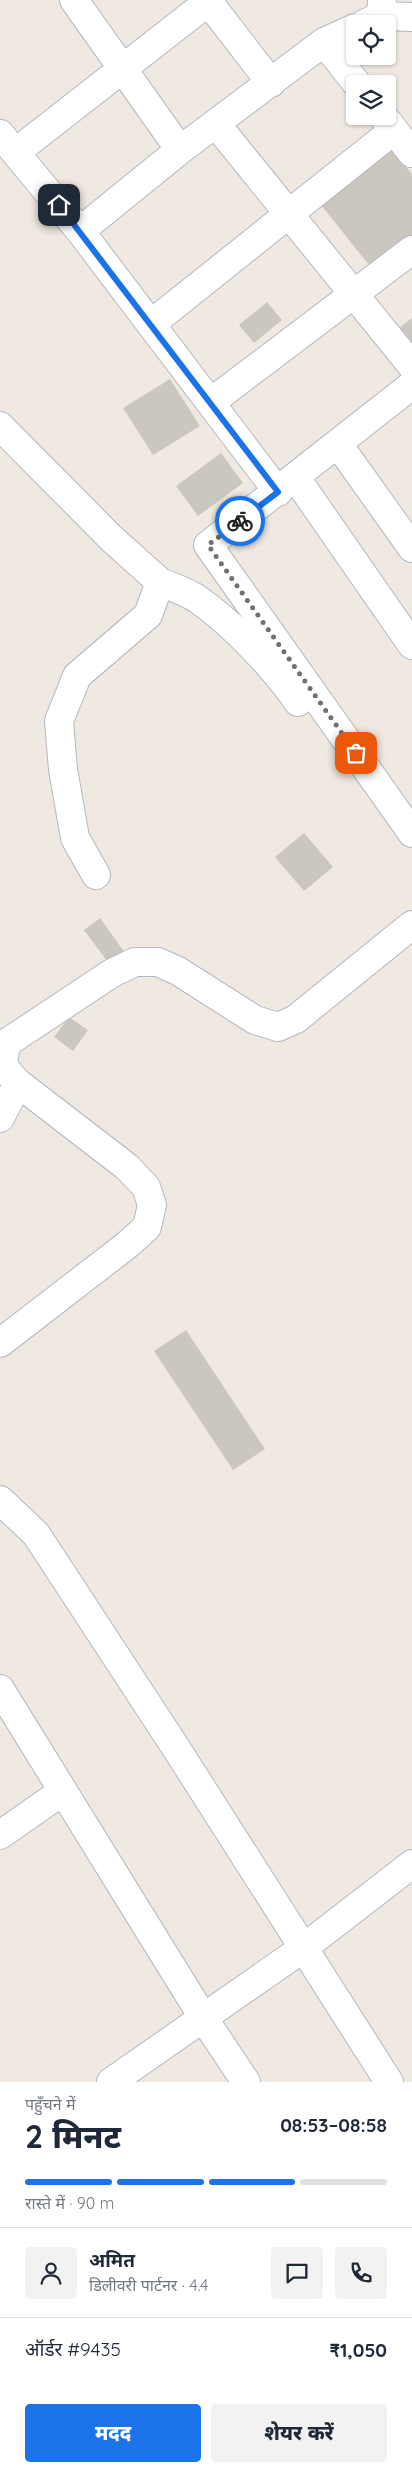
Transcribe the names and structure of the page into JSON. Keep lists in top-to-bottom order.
{
  "page": {
    "heading": ["2 मिनट", "पहुँचने में", "08:53–08:58"],
    "panel": [
      "अमित",
      "डिलीवरी पार्टनर · 4.4",
      "ऑर्डर #9435",
      "₹1,050"
    ],
    "bar": "रास्ते में · 90 m",
    "buttons": ["मदद", "शेयर करें"]
  }
}
